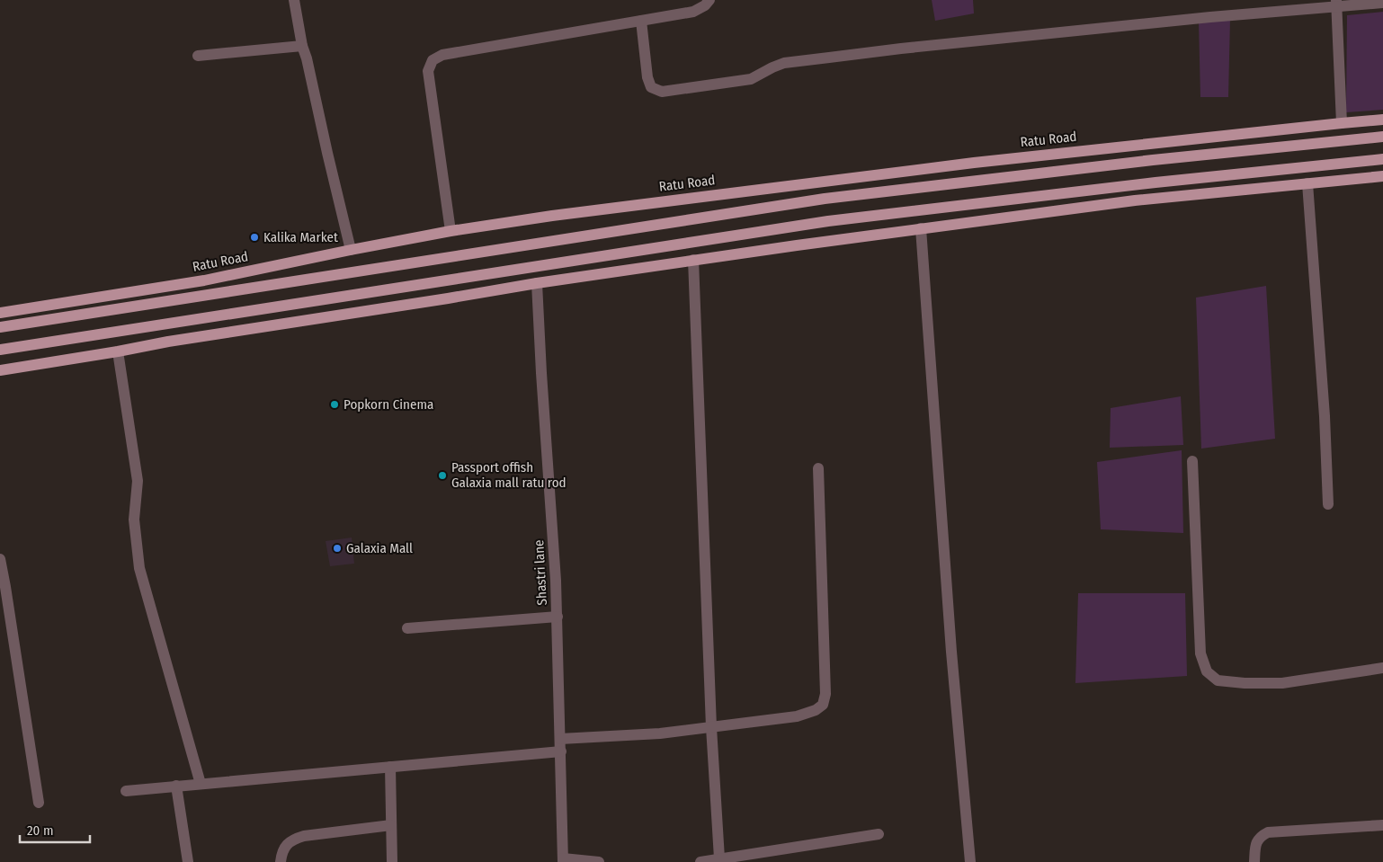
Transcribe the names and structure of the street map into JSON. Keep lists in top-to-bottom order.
{
  "streets": {
    "main road": ["Ratu Road"],
    "street": ["Shastri lane"]
  },
  "places": [
    "Kalika Market",
    "Popkorn Cinema",
    "Passport offish Galaxia mall ratu rod",
    "Galaxia Mall"
  ],
  "scale_bar": "20 m"
}
